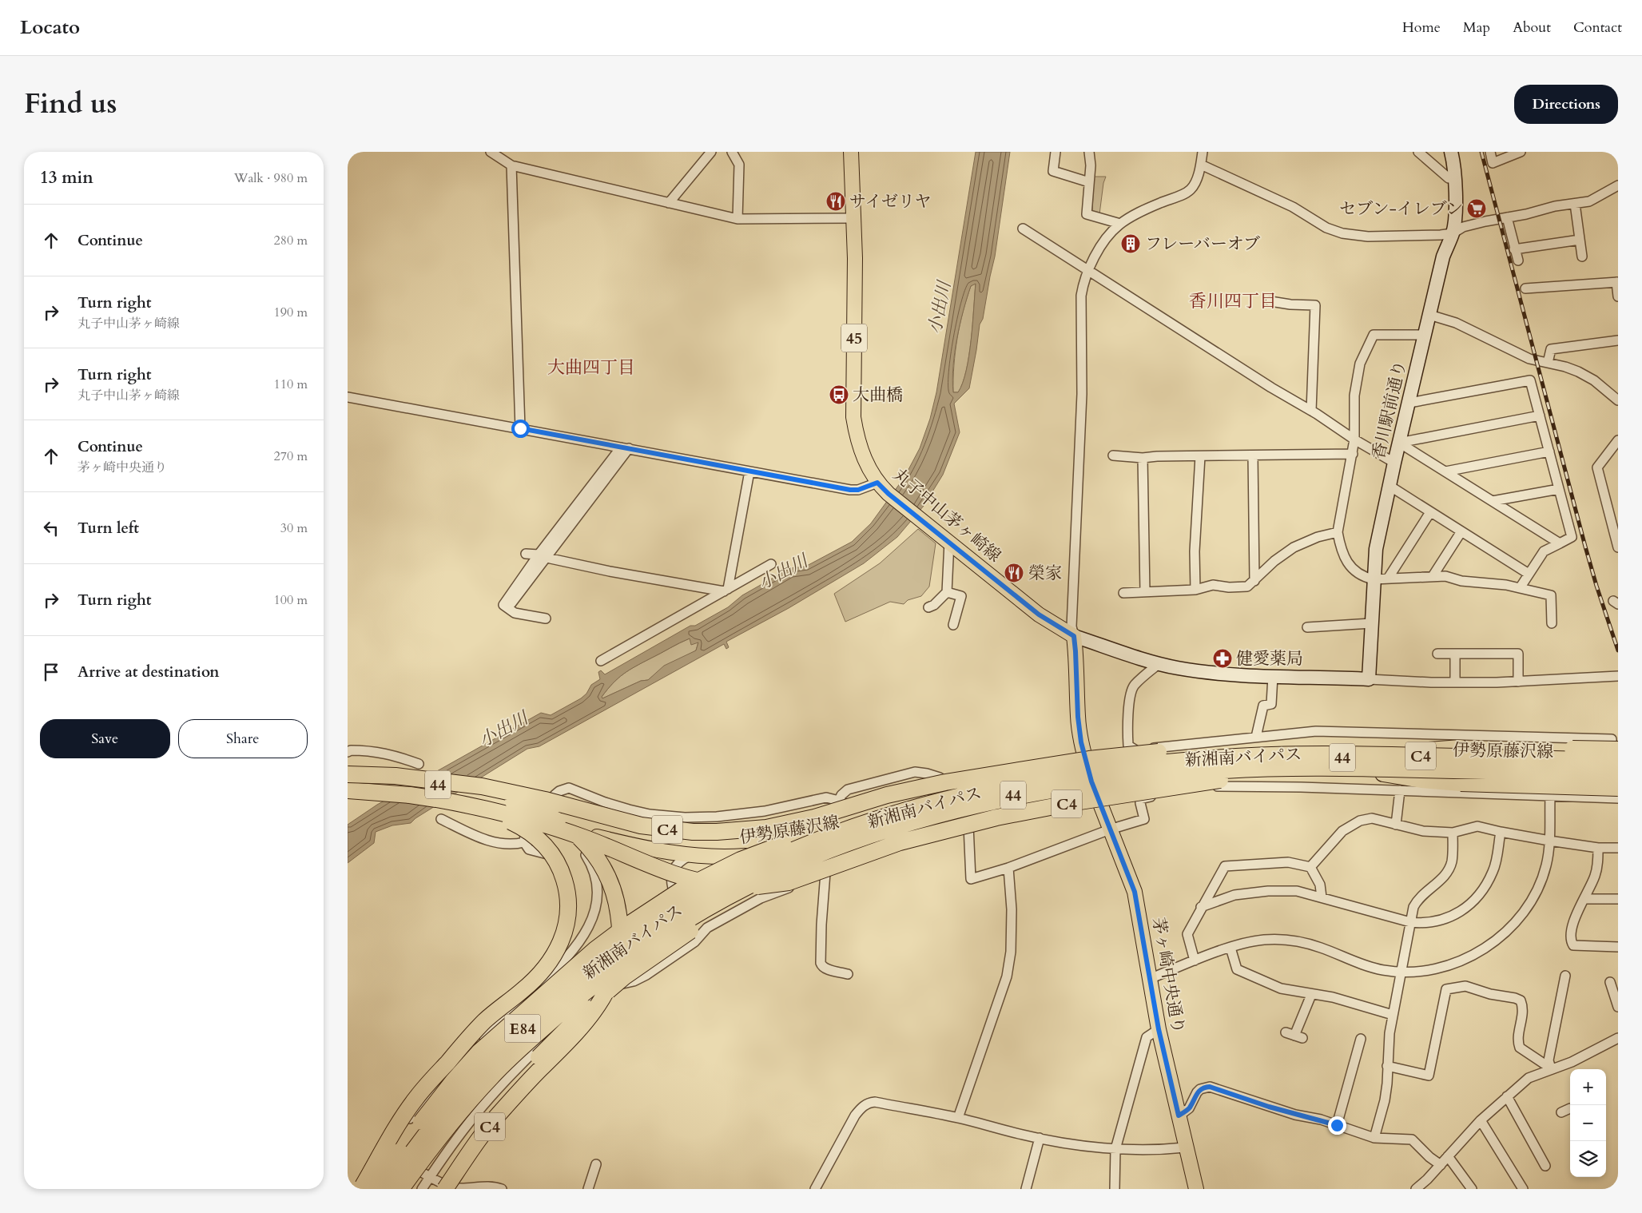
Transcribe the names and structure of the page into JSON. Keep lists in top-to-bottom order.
{
  "streets": {
    "highway": ["C4", "新湘南バイパス", "E84"],
    "main road": [
      "45",
      "丸子中山茅ヶ崎線",
      "伊勢原藤沢線",
      "44",
      "茅ヶ崎中央通り"
    ],
    "street": ["香川駅前通り"]
  },
  "crossings": [
    ["伊勢原藤沢線", "C4"],
    ["伊勢原藤沢線", "新湘南バイパス"],
    ["伊勢原藤沢線", "44"],
    ["伊勢原藤沢線", "茅ヶ崎中央通り"],
    ["C4", "新湘南バイパス"],
    ["C4", "44"]
  ],
  "districts": ["香川四丁目", "大曲四丁目"],
  "water": ["小出川"],
  "places": {
    "restaurant": ["サイゼリヤ", "榮家"],
    "supermarket": ["セブン-イレブン"],
    "building": ["フレーバーオブ"],
    "bus stop": ["大曲橋"],
    "pharmacy": ["健愛薬局"]
  },
  "page": {
    "header": "Locato",
    "nav": [
      "Home",
      "Map",
      "About",
      "Contact"
    ],
    "title": "Find us",
    "buttons": [
      "Directions",
      ["Save", "Share"]
    ],
    "heading": ["13 min", "Walk · 980 m"],
    "list": [
      ["Continue", "280 m"],
      ["Turn right", "丸子中山茅ヶ崎線", "190 m"],
      ["Turn right", "丸子中山茅ヶ崎線", "110 m"],
      ["Continue", "茅ヶ崎中央通り", "270 m"],
      ["Turn left", "30 m"],
      ["Turn right", "100 m"],
      "Arrive at destination"
    ],
    "map_buttons": ["+", "−"]
  }
}
